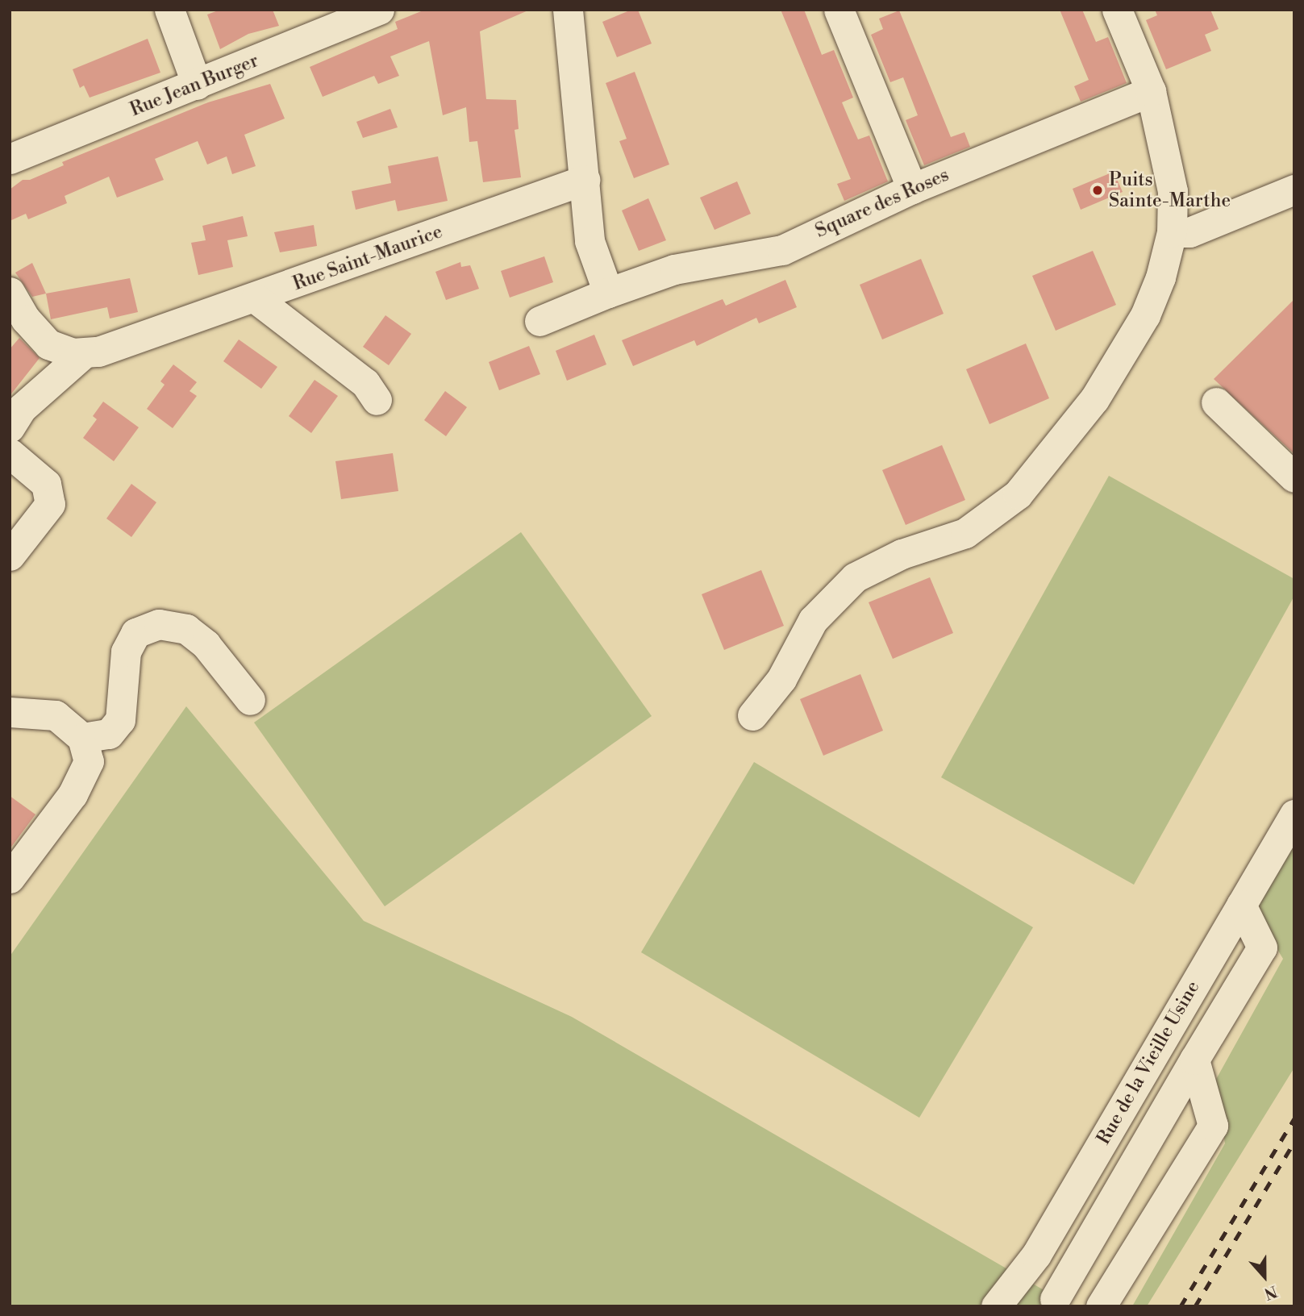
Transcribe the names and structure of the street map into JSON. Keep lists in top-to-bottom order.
{
  "streets": {
    "street": [
      "Rue Jean Burger",
      "Square des Roses",
      "Rue Saint-Maurice",
      "Rue de la Vieille Usine"
    ]
  },
  "places": ["Puits Sainte-Marthe"],
  "north": "bottom"
}
